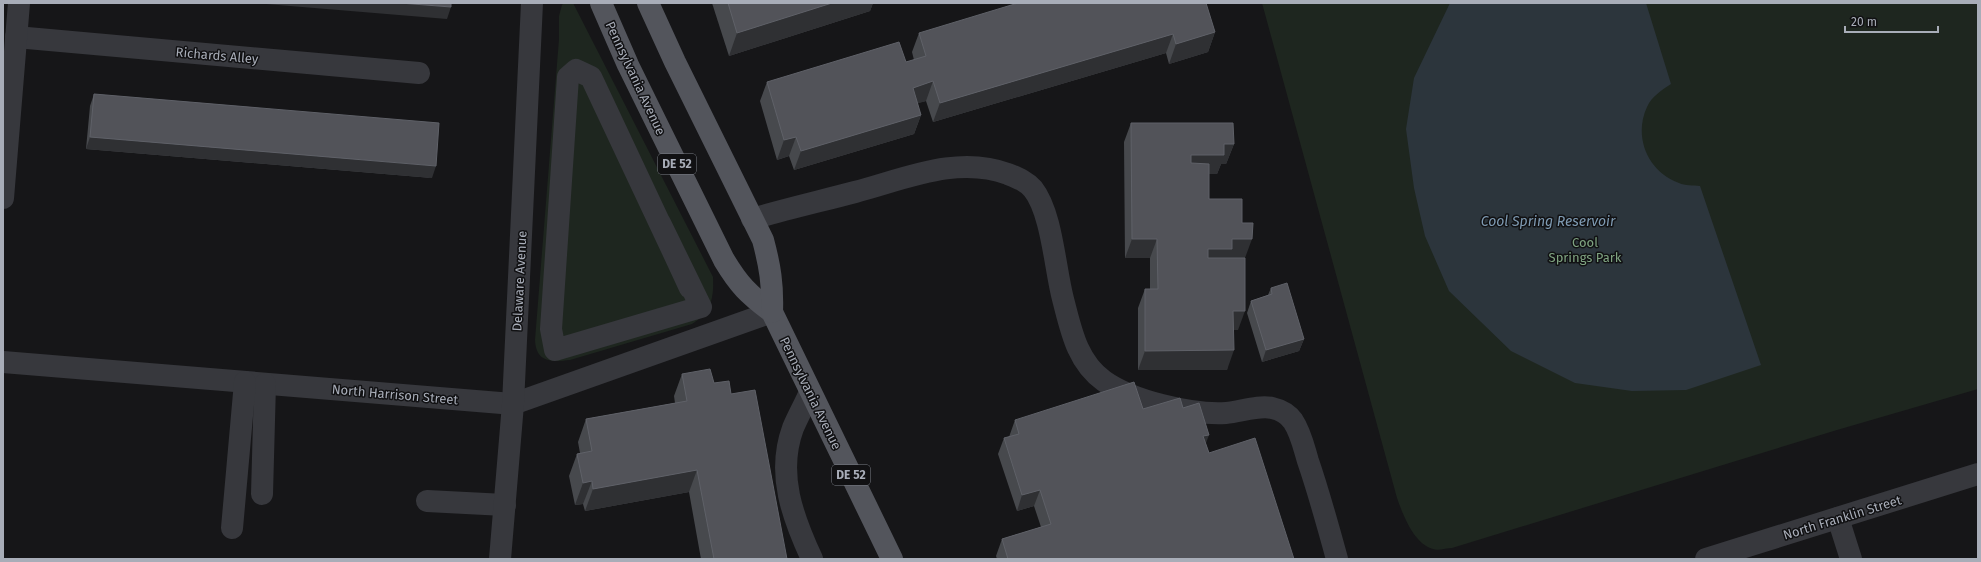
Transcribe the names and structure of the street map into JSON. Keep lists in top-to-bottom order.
{
  "streets": {
    "main road": ["Pennsylvania Avenue", "DE 52"],
    "street": [
      "Richards Alley",
      "Delaware Avenue",
      "North Harrison Street",
      "North Franklin Street"
    ]
  },
  "crossings": [
    ["Pennsylvania Avenue", "North Harrison Street"],
    ["Delaware Avenue", "North Harrison Street"]
  ],
  "water": ["Cool Spring Reservoir"],
  "parks": ["Cool Springs Park"],
  "scale_bar": "20 m"
}
